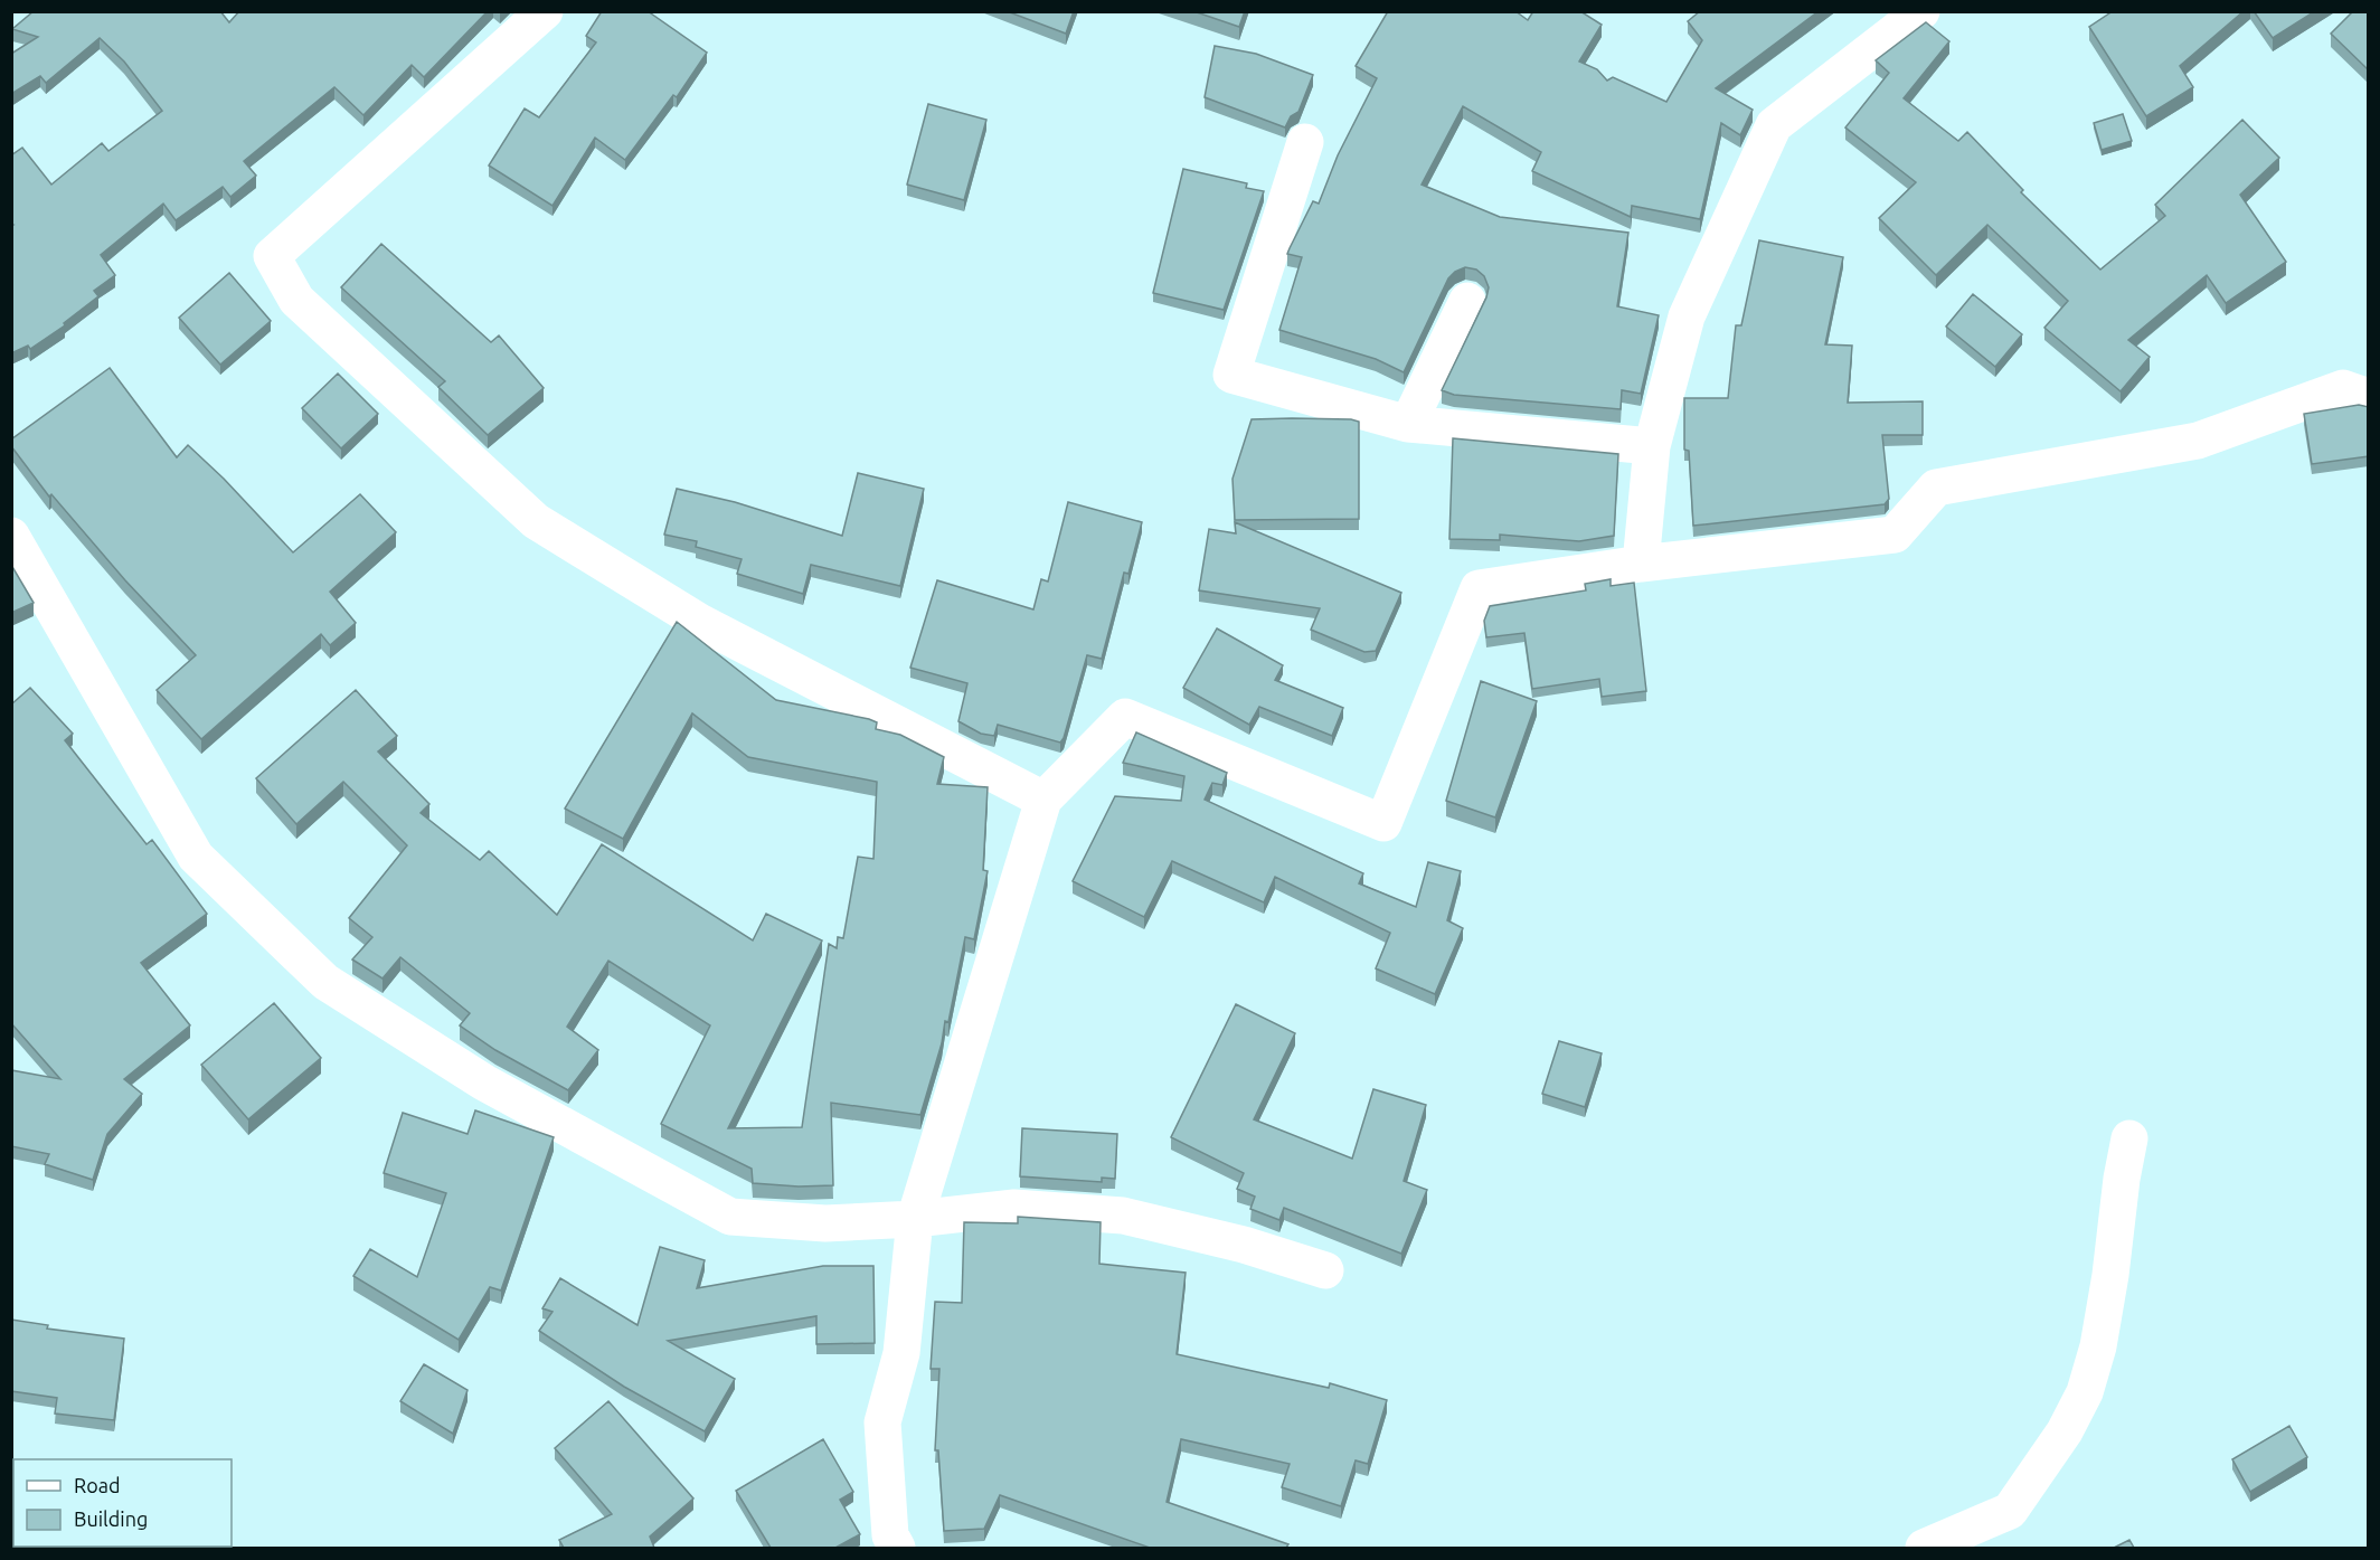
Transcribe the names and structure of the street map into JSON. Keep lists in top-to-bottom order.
{
  "legend": ["Road", "Building"]
}
